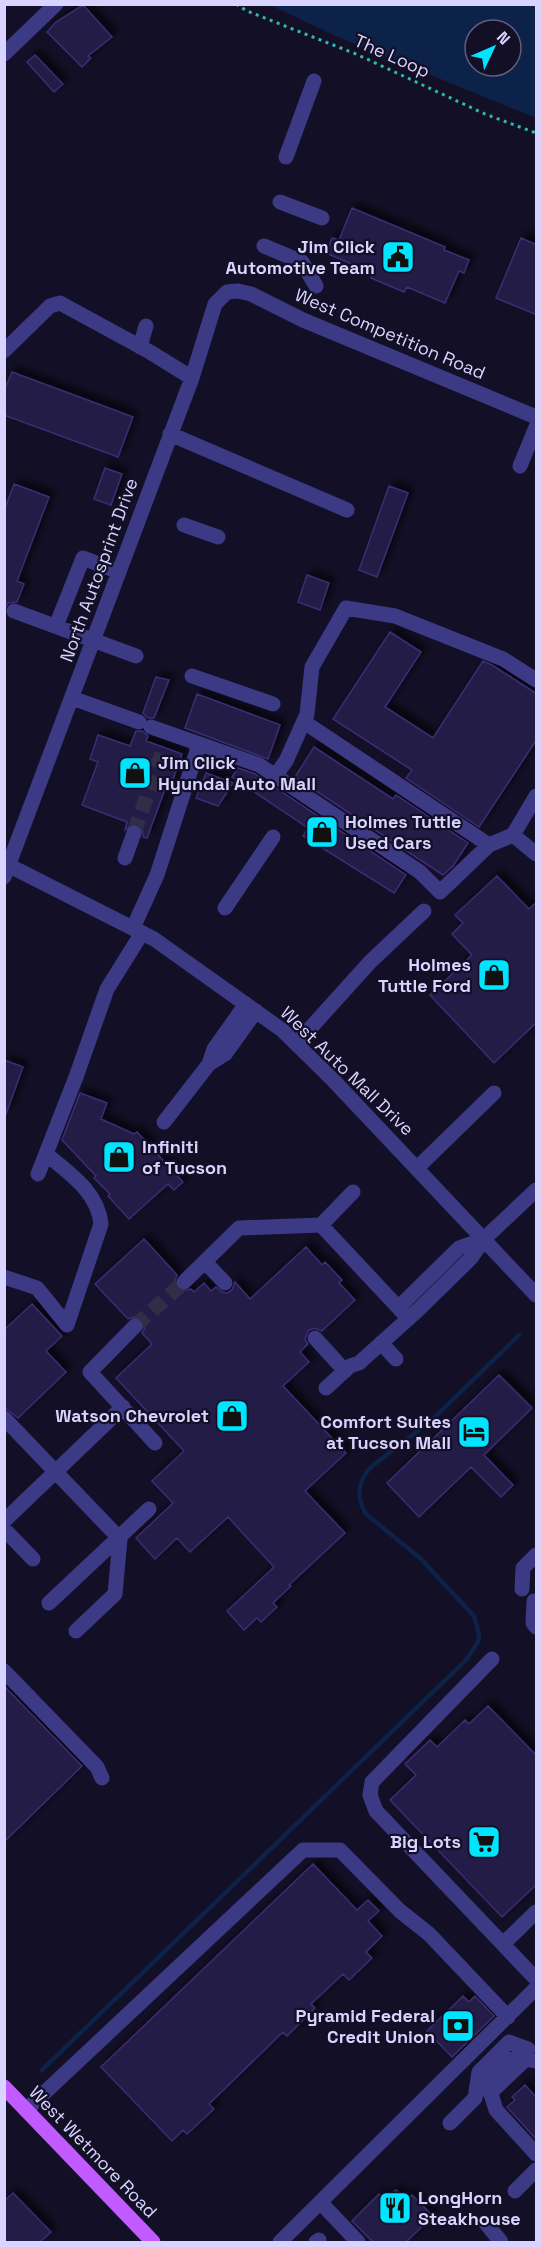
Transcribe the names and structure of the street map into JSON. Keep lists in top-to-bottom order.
{
  "streets": {
    "main road": ["West Wetmore Road"],
    "street": ["West Competition Road", "North Autosprint Drive", "West Auto Mall Drive"],
    "path": ["The Loop"]
  },
  "crossings": [
    ["West Competition Road", "North Autosprint Drive"],
    ["North Autosprint Drive", "West Auto Mall Drive"]
  ],
  "places": {
    "public building": ["Jim Click Automotive Team"],
    "shop": [
      "Jim Click Hyundai Auto Mall",
      "Holmes Tuttle Used Cars",
      "Holmes Tuttle Ford",
      "Infiniti of Tucson",
      "Watson Chevrolet"
    ],
    "hotel": ["Comfort Suites at Tucson Mall"],
    "supermarket": ["Big Lots"],
    "bank": ["Pyramid Federal Credit Union"],
    "restaurant": ["LongHorn Steakhouse"]
  },
  "north": "top right"
}
